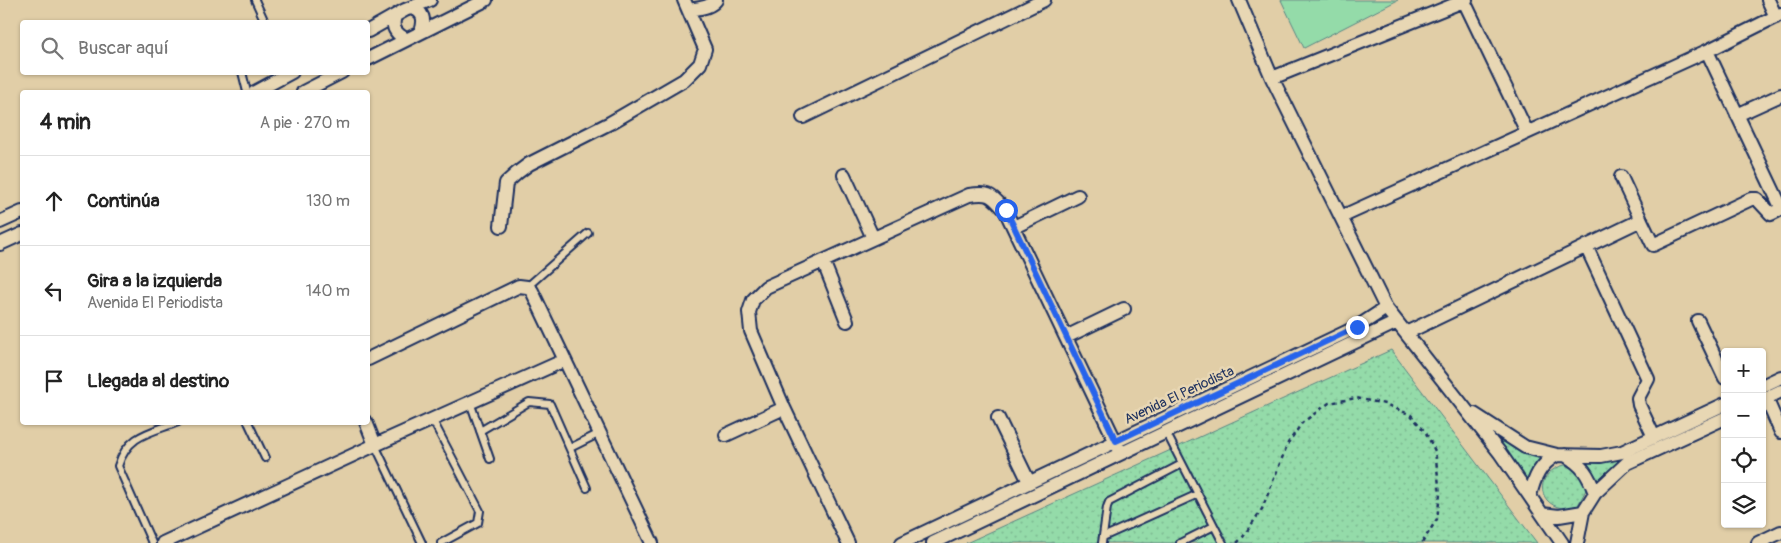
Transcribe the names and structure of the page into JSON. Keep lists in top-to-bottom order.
{
  "streets": {
    "street": ["Avenida El Periodista"]
  },
  "page": {
    "search": "Buscar aquí",
    "heading": ["4 min", "A pie · 270 m"],
    "list": [
      ["Continúa", "130 m"],
      ["Gira a la izquierda", "Avenida El Periodista", "140 m"],
      "Llegada al destino"
    ],
    "map_buttons": ["+", "−"]
  }
}
